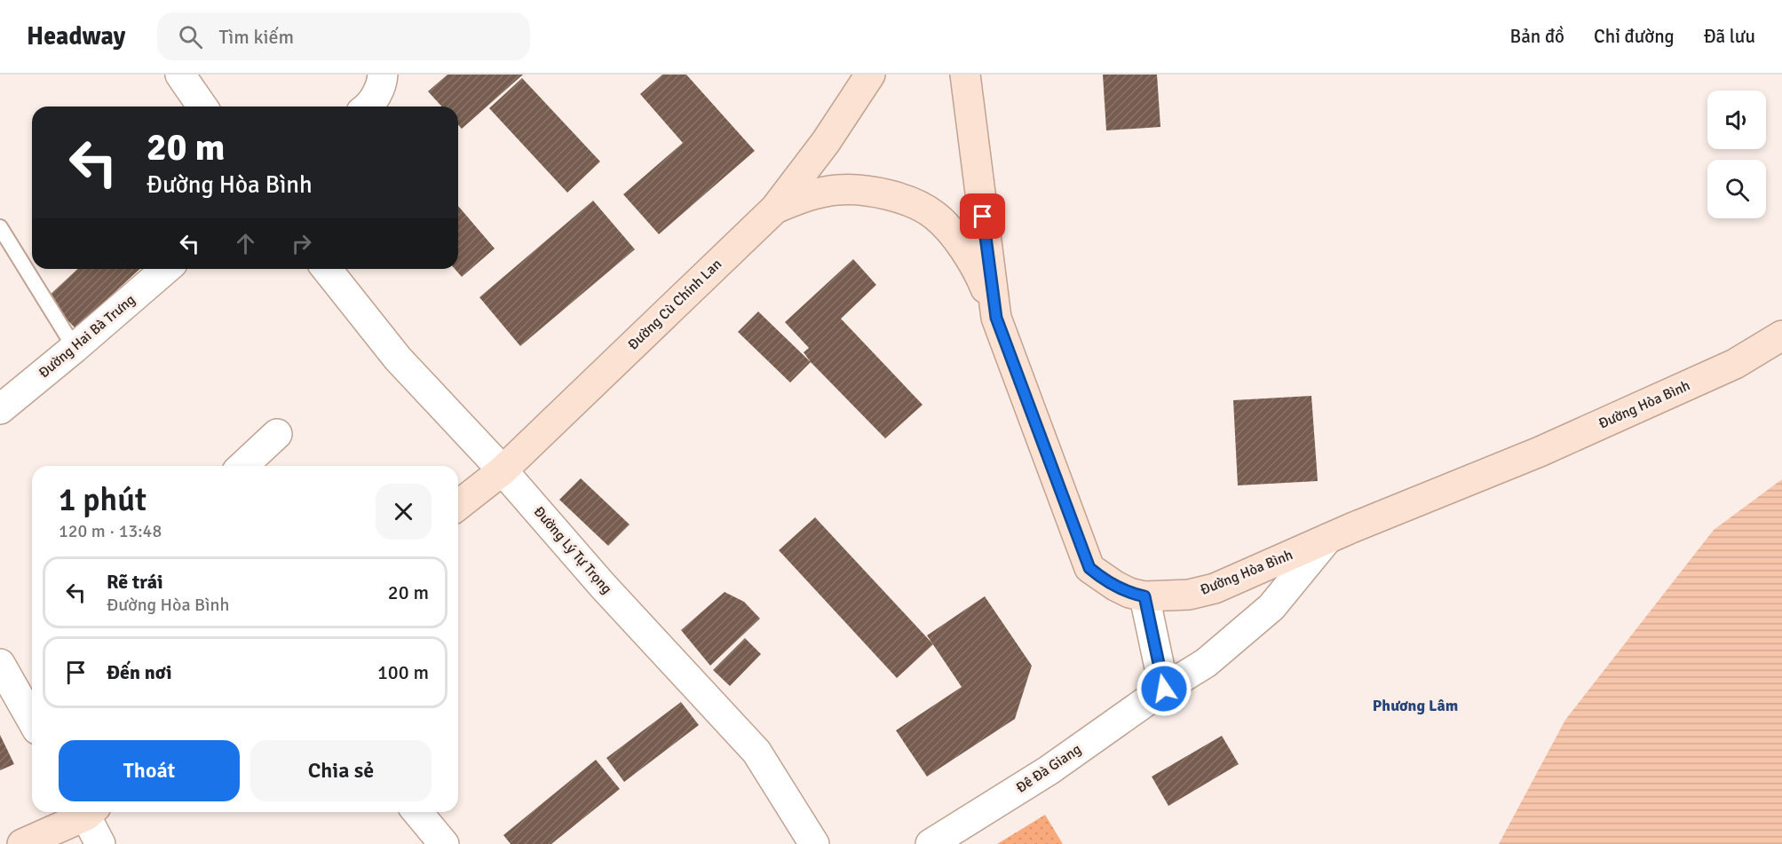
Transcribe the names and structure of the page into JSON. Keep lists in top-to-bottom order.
{
  "streets": {
    "main road": ["Đường Cù Chính Lan", "Đường Hòa Bình"],
    "street": ["Đường Hai Bà Trưng", "Đường Lý Tự Trọng", "Đê Đà Giang"]
  },
  "crossings": [
    ["Đường Cù Chính Lan", "Đường Lý Tự Trọng"],
    ["Đường Hòa Bình", "Đê Đà Giang"]
  ],
  "districts": ["Phương Lâm"],
  "page": {
    "header": "Headway",
    "search": "Tìm kiếm",
    "nav": ["Bản đồ", "Chỉ đường", "Đã lưu"],
    "turn": ["20 m", "Đường Hòa Bình"],
    "heading": ["1 phút", "120 m · 13:48"],
    "list": [
      {
        "name": "Rẽ trái",
        "note": "Đường Hòa Bình",
        "value": "20 m"
      },
      {
        "name": "Đến nơi",
        "value": "100 m"
      }
    ],
    "buttons": ["Thoát", "Chia sẻ"]
  }
}
